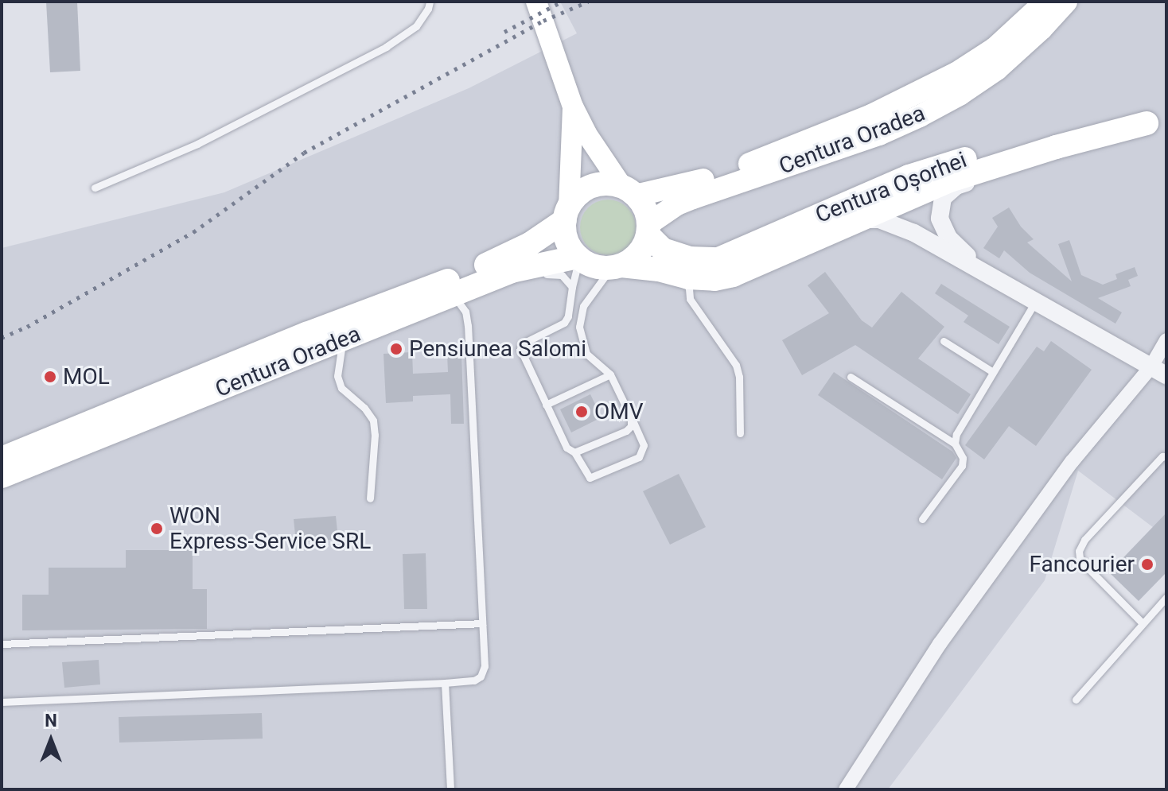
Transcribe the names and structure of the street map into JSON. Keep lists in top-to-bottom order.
{
  "streets": {
    "highway": ["Centura Oradea", "Centura Oșorhei"]
  },
  "crossings": [
    ["Centura Oradea", "Centura Oșorhei"]
  ],
  "places": [
    "Pensiunea Salomi",
    "MOL",
    "OMV",
    "WON Express-Service SRL",
    "Fancourier"
  ],
  "north": "top"
}
